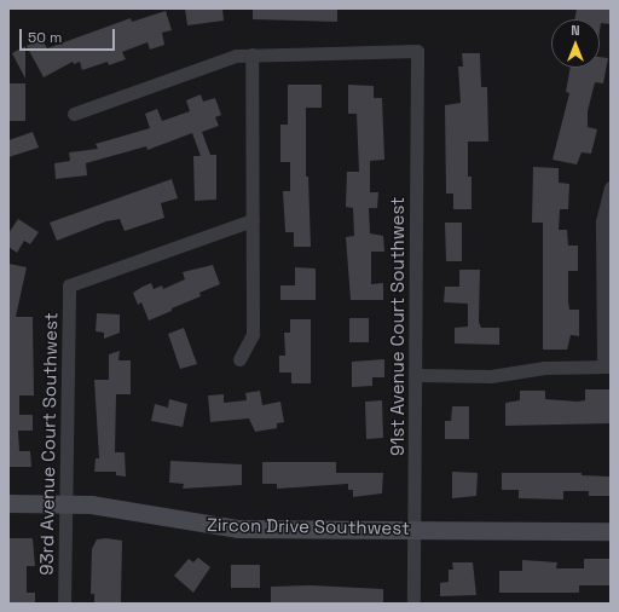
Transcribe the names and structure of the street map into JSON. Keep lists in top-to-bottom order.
{
  "streets": {
    "street": ["91st Avenue Court Southwest", "93rd Avenue Court Southwest", "Zircon Drive Southwest"]
  },
  "crossings": [
    ["91st Avenue Court Southwest", "Zircon Drive Southwest"],
    ["93rd Avenue Court Southwest", "Zircon Drive Southwest"]
  ],
  "scale_bar": "50 m",
  "north": "top"
}
